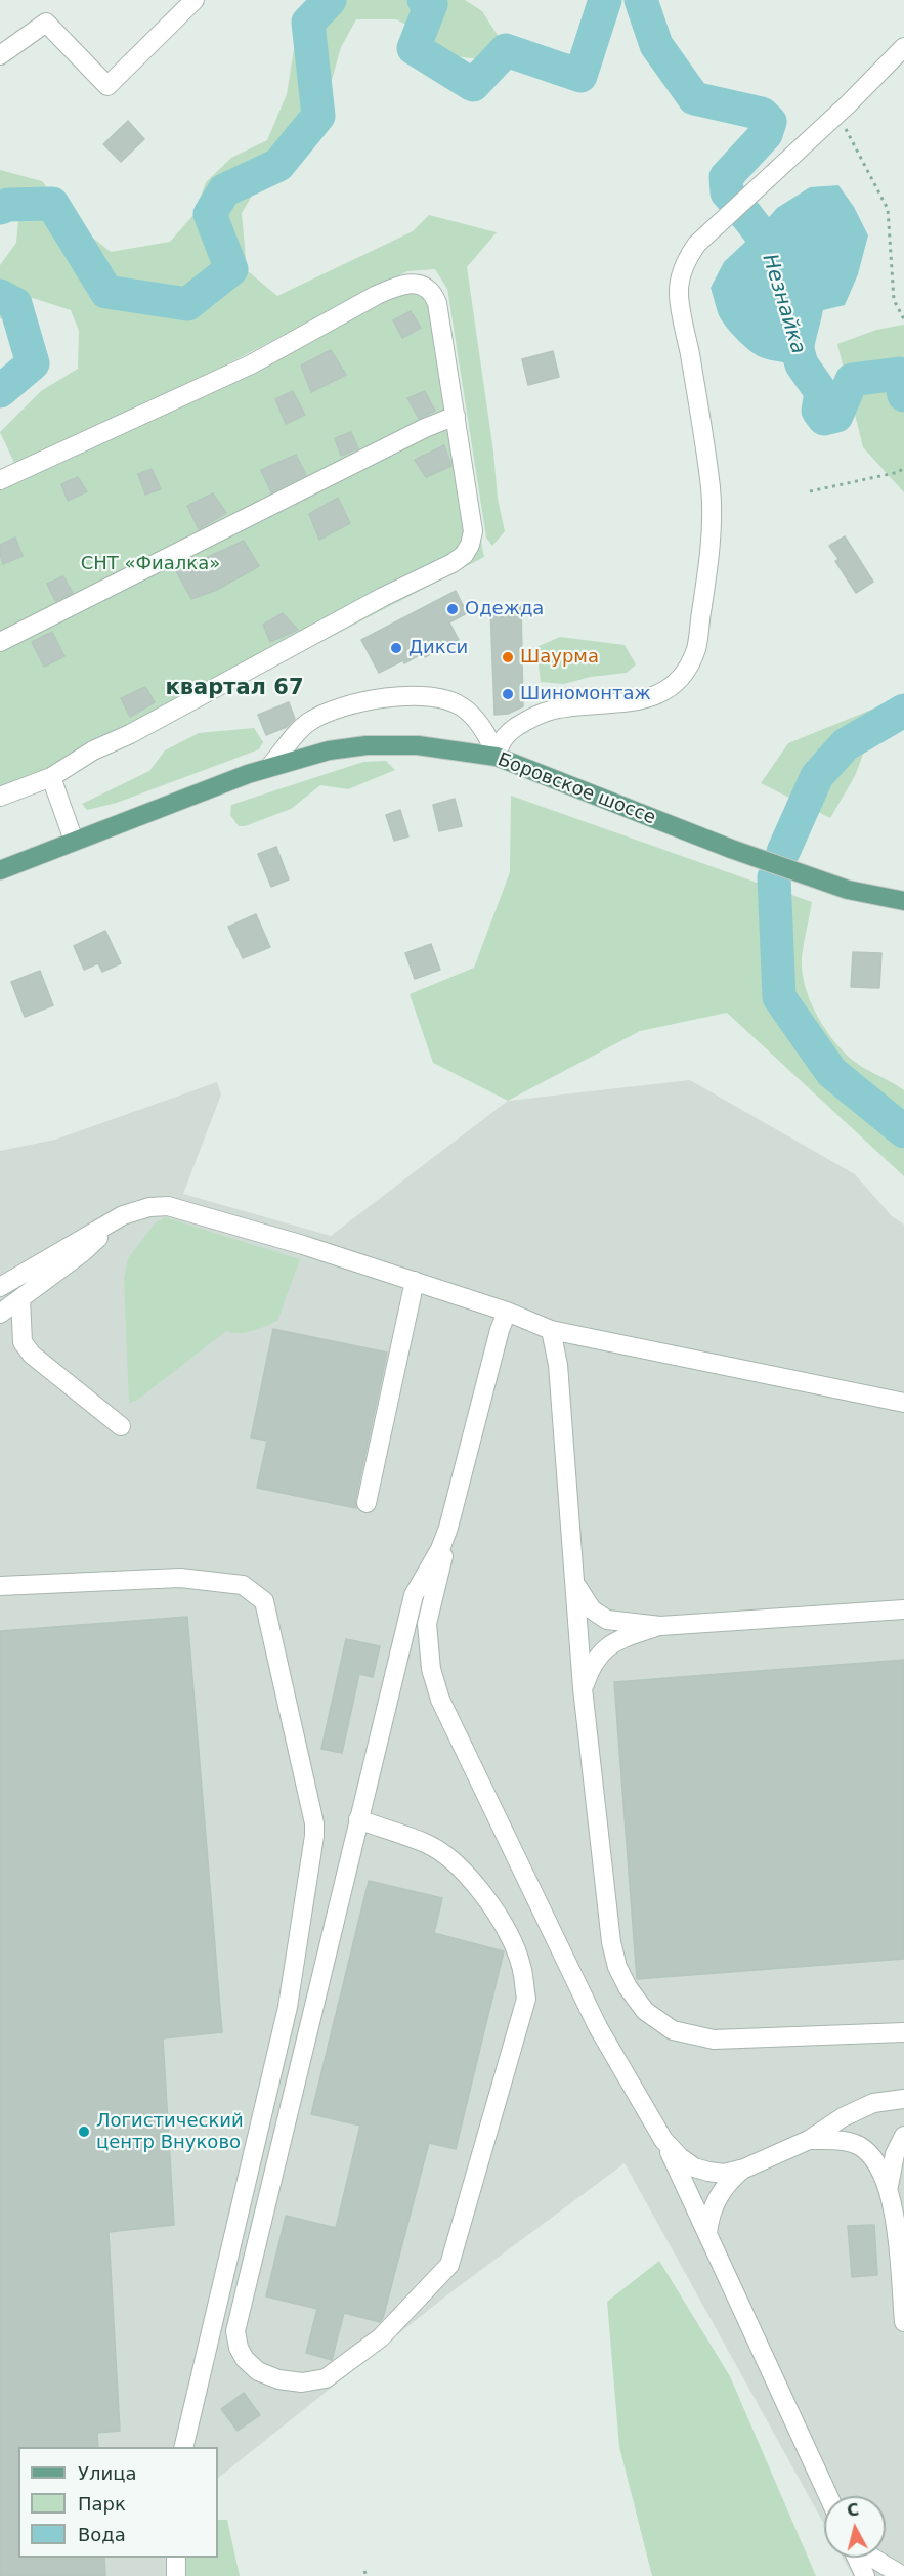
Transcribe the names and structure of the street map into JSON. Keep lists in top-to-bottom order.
{
  "streets": {
    "main road": ["Боровское шоссе"]
  },
  "districts": ["квартал 67"],
  "water": ["Незнайка"],
  "parks": ["СНТ «Фиалка»"],
  "places": [
    "Одежда",
    "Дикси",
    "Шаурма",
    "Шиномонтаж",
    "Логистический центр Внуково"
  ],
  "legend": ["Улица", "Парк", "Вода"],
  "north": "top"
}
